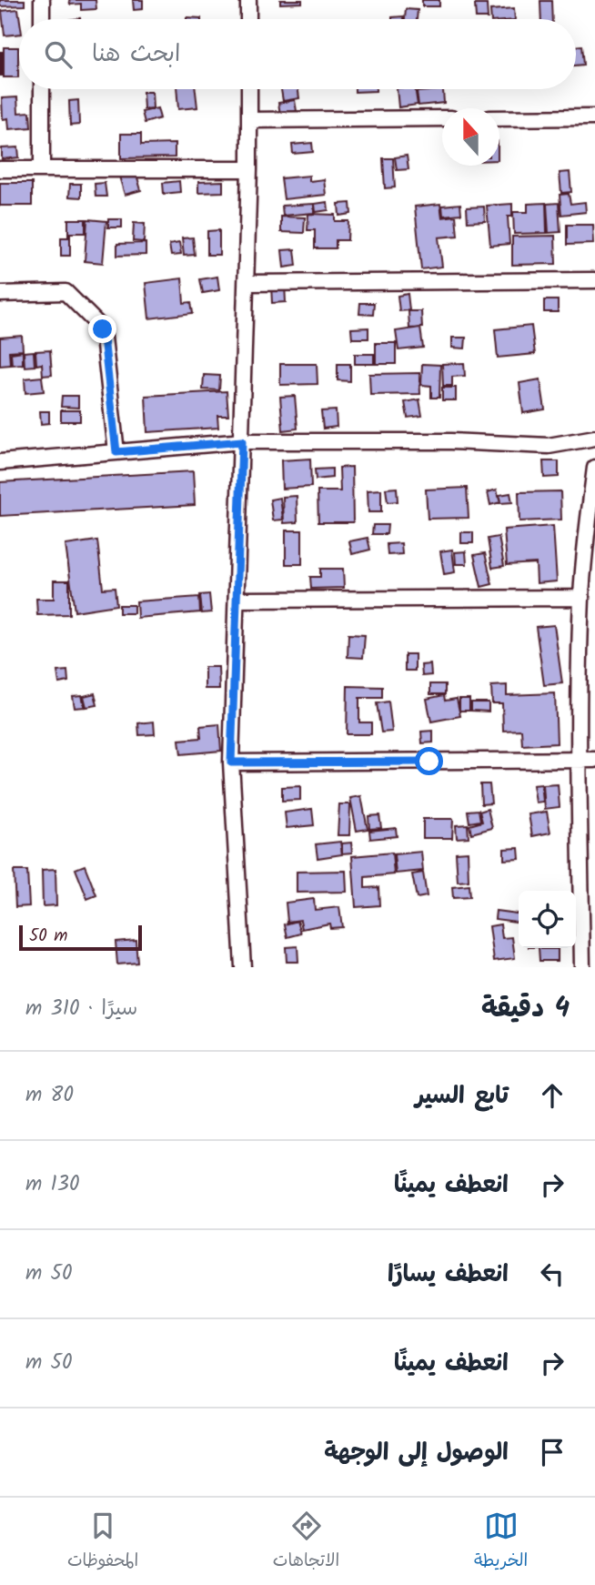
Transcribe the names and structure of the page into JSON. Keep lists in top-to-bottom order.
{
  "scale_bar": "50 m",
  "north": "top",
  "page": {
    "search": "ابحث هنا",
    "scale": "50 m",
    "heading": ["4 دقيقة", "سيرًا · 310 m"],
    "list": [
      ["تابع السير", "80 m"],
      ["انعطف يمينًا", "130 m"],
      ["انعطف يسارًا", "50 m"],
      ["انعطف يمينًا", "50 m"],
      "الوصول إلى الوجهة"
    ],
    "nav": ["الخريطة", "الاتجاهات", "المحفوظات"]
  }
}
